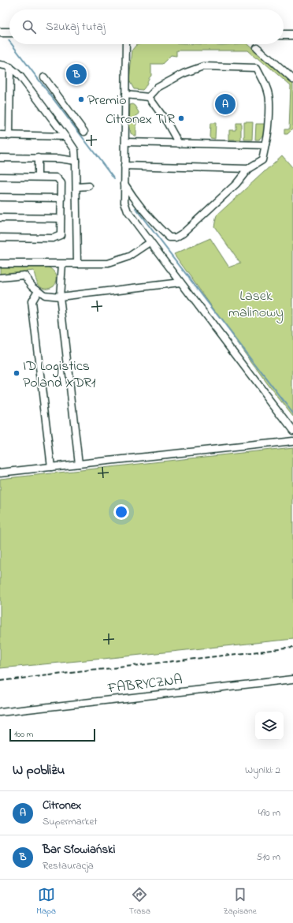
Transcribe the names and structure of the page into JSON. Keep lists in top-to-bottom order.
{
  "streets": {
    "street": ["FABRYCZNA"]
  },
  "parks": ["Lasek malinowy"],
  "places": ["Premio", "Citronex TIR", "ID Logistics Poland XDR1"],
  "scale_bar": "100 m",
  "page": {
    "search": "Szukaj tutaj",
    "pins": ["B", "A"],
    "scale": "100 m",
    "heading": ["W pobliżu", "Wyniki: 2"],
    "list": [
      {
        "mark": "A",
        "name": "Citronex",
        "note": "Supermarket",
        "value": "490 m"
      },
      {
        "mark": "B",
        "name": "Bar Słowiański",
        "note": "Restauracja",
        "value": "510 m"
      }
    ],
    "nav": ["Mapa", "Trasa", "Zapisane"]
  }
}
